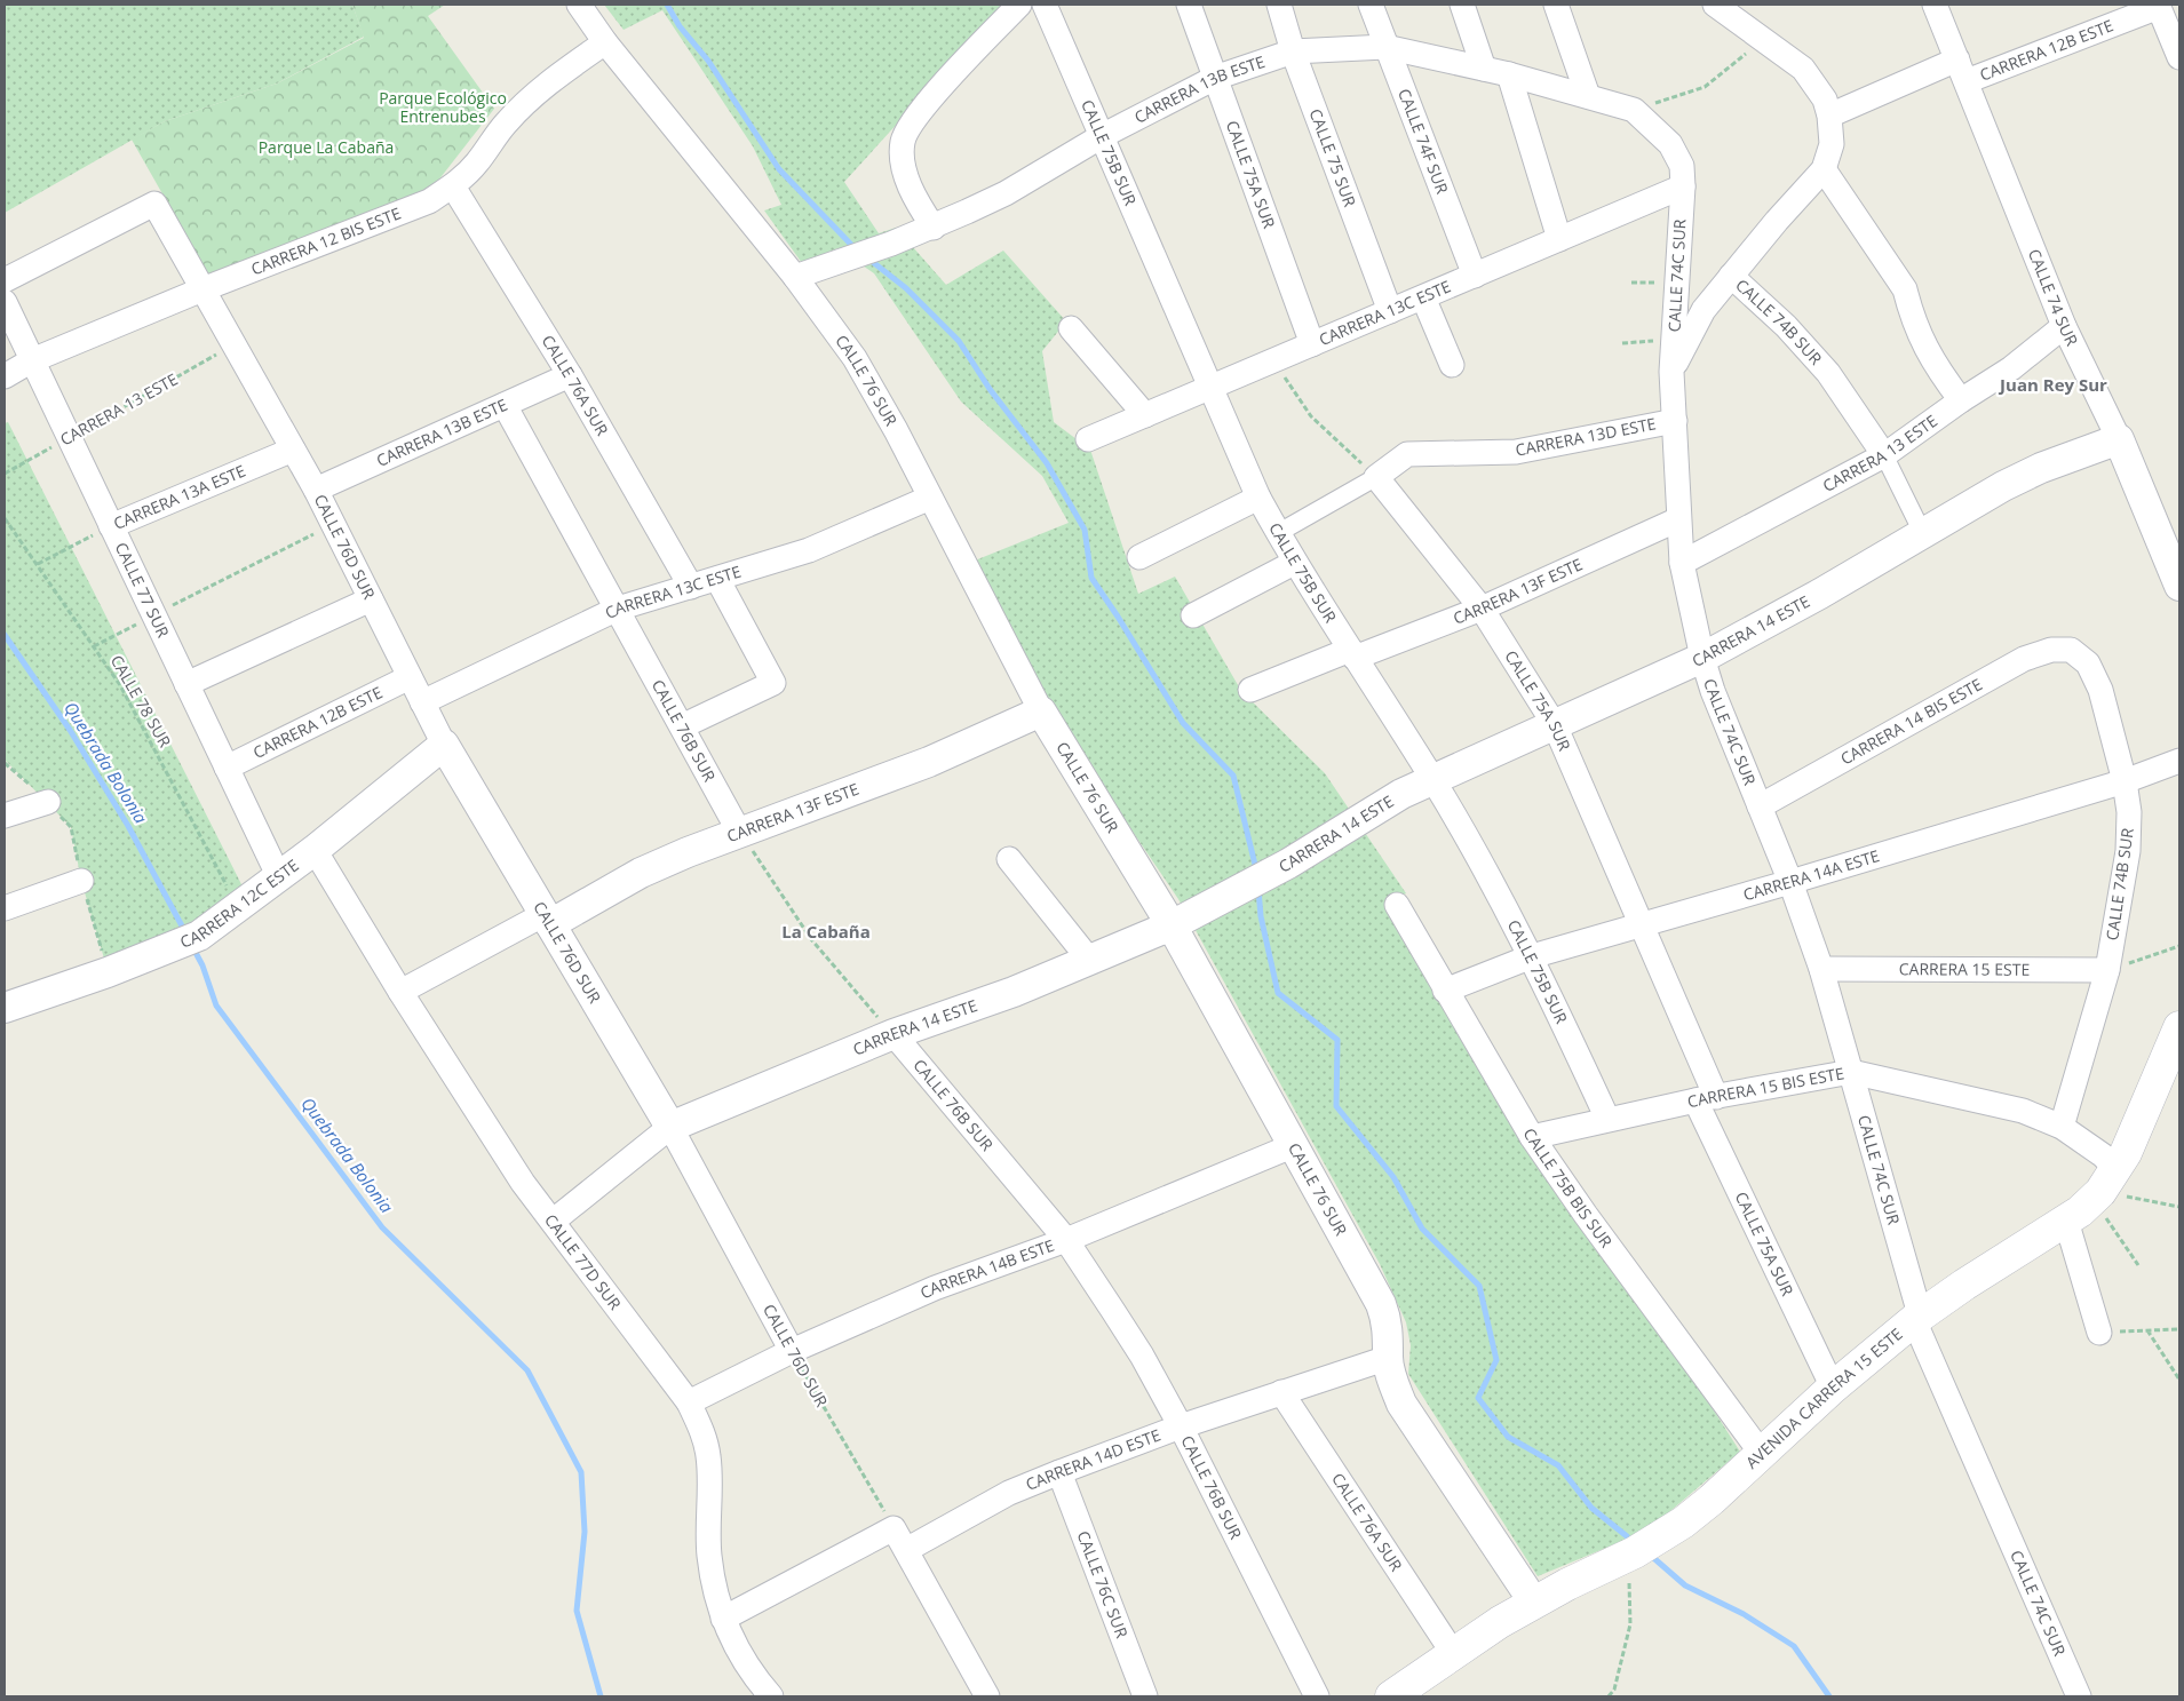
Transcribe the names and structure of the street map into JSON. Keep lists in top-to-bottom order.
{
  "streets": {
    "main road": ["AVENIDA CARRERA 15 ESTE"],
    "street": [
      "CARRERA 12B ESTE",
      "CARRERA 13B ESTE",
      "CALLE 74F SUR",
      "CALLE 75B SUR",
      "CALLE 75 SUR",
      "CALLE 75A SUR",
      "CARRERA 12 BIS ESTE",
      "CALLE 74C SUR",
      "CALLE 74 SUR",
      "CARRERA 13C ESTE",
      "CALLE 74B SUR",
      "CALLE 76 SUR",
      "CALLE 76A SUR",
      "CARRERA 13 ESTE",
      "CARRERA 13D ESTE",
      "CARRERA 13A ESTE",
      "CALLE 76D SUR",
      "CALLE 77 SUR",
      "CARRERA 13F ESTE",
      "CARRERA 14 ESTE",
      "CARRERA 14 BIS ESTE",
      "CALLE 76B SUR",
      "CARRERA 14A ESTE",
      "CARRERA 12C ESTE",
      "CARRERA 15 ESTE",
      "CARRERA 15 BIS ESTE",
      "CALLE 75B BIS SUR",
      "CALLE 77D SUR",
      "CARRERA 14B ESTE",
      "CARRERA 14D ESTE",
      "CALLE 76C SUR"
    ],
    "path": ["CALLE 78 SUR"]
  },
  "crossings": [
    ["CARRERA 12B ESTE", "CALLE 74 SUR"],
    ["CARRERA 12B ESTE", "CALLE 74B SUR"],
    ["CARRERA 12B ESTE", "CALLE 76D SUR"],
    ["CARRERA 12B ESTE", "CALLE 77 SUR"],
    ["CARRERA 13B ESTE", "CALLE 74F SUR"],
    ["CARRERA 13B ESTE", "CALLE 75B SUR"],
    ["CARRERA 13B ESTE", "CALLE 75 SUR"],
    ["CARRERA 13B ESTE", "CALLE 75A SUR"],
    ["CARRERA 13B ESTE", "CALLE 74C SUR"],
    ["CARRERA 13B ESTE", "CALLE 76 SUR"],
    ["CARRERA 13B ESTE", "CALLE 76A SUR"],
    ["CARRERA 13B ESTE", "CALLE 76D SUR"],
    ["CARRERA 13B ESTE", "CALLE 76B SUR"],
    ["CALLE 74F SUR", "CARRERA 13C ESTE"],
    ["CALLE 75B SUR", "CARRERA 13C ESTE"],
    ["CALLE 75B SUR", "CARRERA 13D ESTE"],
    ["CALLE 75B SUR", "CARRERA 13F ESTE"],
    ["CALLE 75B SUR", "CARRERA 14 ESTE"],
    ["CALLE 75B SUR", "CARRERA 14A ESTE"],
    ["CALLE 75B SUR", "CARRERA 15 BIS ESTE"],
    ["CALLE 75 SUR", "CARRERA 13C ESTE"],
    ["CALLE 75A SUR", "CARRERA 13C ESTE"],
    ["CALLE 75A SUR", "CARRERA 13D ESTE"],
    ["CALLE 75A SUR", "CARRERA 13F ESTE"],
    ["CALLE 75A SUR", "CARRERA 14 ESTE"],
    ["CALLE 75A SUR", "CARRERA 14A ESTE"],
    ["CALLE 75A SUR", "CARRERA 15 BIS ESTE"],
    ["CALLE 75A SUR", "AVENIDA CARRERA 15 ESTE"],
    ["CARRERA 12 BIS ESTE", "CALLE 76 SUR"],
    ["CARRERA 12 BIS ESTE", "CALLE 76A SUR"],
    ["CARRERA 12 BIS ESTE", "CALLE 76D SUR"],
    ["CARRERA 12 BIS ESTE", "CALLE 77 SUR"],
    ["CALLE 74C SUR", "CARRERA 13C ESTE"],
    ["CALLE 74C SUR", "CARRERA 13 ESTE"],
    ["CALLE 74C SUR", "CARRERA 13D ESTE"],
    ["CALLE 74C SUR", "CARRERA 13F ESTE"],
    ["CALLE 74C SUR", "CARRERA 14 ESTE"],
    ["CALLE 74C SUR", "CARRERA 14 BIS ESTE"],
    ["CALLE 74C SUR", "CARRERA 14A ESTE"],
    ["CALLE 74C SUR", "CARRERA 15 ESTE"],
    ["CALLE 74C SUR", "CARRERA 15 BIS ESTE"],
    ["CALLE 74C SUR", "AVENIDA CARRERA 15 ESTE"],
    ["CALLE 74 SUR", "CARRERA 13 ESTE"],
    ["CALLE 74 SUR", "CARRERA 14 ESTE"],
    ["CARRERA 13C ESTE", "CALLE 76 SUR"],
    ["CARRERA 13C ESTE", "CALLE 76A SUR"],
    ["CARRERA 13C ESTE", "CALLE 76D SUR"],
    ["CARRERA 13C ESTE", "CALLE 76B SUR"],
    ["CALLE 74B SUR", "CARRERA 13 ESTE"],
    ["CALLE 74B SUR", "CARRERA 14 BIS ESTE"],
    ["CALLE 74B SUR", "CARRERA 14A ESTE"],
    ["CALLE 74B SUR", "CARRERA 15 ESTE"],
    ["CALLE 74B SUR", "CARRERA 15 BIS ESTE"],
    ["CALLE 76 SUR", "CARRERA 13F ESTE"],
    ["CALLE 76 SUR", "CARRERA 14 ESTE"],
    ["CALLE 76 SUR", "CARRERA 14B ESTE"],
    ["CALLE 76 SUR", "AVENIDA CARRERA 15 ESTE"],
    ["CALLE 76 SUR", "CARRERA 14D ESTE"],
    ["CALLE 76A SUR", "AVENIDA CARRERA 15 ESTE"],
    ["CALLE 76A SUR", "CARRERA 14D ESTE"],
    ["CARRERA 13 ESTE", "CALLE 76D SUR"],
    ["CARRERA 13 ESTE", "CALLE 77 SUR"],
    ["CARRERA 13A ESTE", "CALLE 76D SUR"],
    ["CARRERA 13A ESTE", "CALLE 77 SUR"],
    ["CARRERA 13A ESTE", "CALLE 78 SUR"],
    ["CALLE 76D SUR", "CARRERA 13F ESTE"],
    ["CALLE 76D SUR", "CARRERA 14 ESTE"],
    ["CALLE 76D SUR", "CARRERA 12C ESTE"],
    ["CALLE 76D SUR", "CARRERA 14B ESTE"],
    ["CALLE 77 SUR", "CARRERA 12C ESTE"],
    ["CARRERA 13F ESTE", "CALLE 76B SUR"],
    ["CARRERA 14 ESTE", "CALLE 76B SUR"],
    ["CARRERA 14 ESTE", "CALLE 77D SUR"],
    ["CALLE 78 SUR", "CARRERA 12C ESTE"],
    ["CALLE 76B SUR", "CARRERA 14B ESTE"],
    ["CALLE 76B SUR", "CARRERA 14D ESTE"],
    ["CARRERA 14A ESTE", "CALLE 75B BIS SUR"],
    ["CARRERA 12C ESTE", "CALLE 77D SUR"],
    ["CARRERA 15 BIS ESTE", "CALLE 75B BIS SUR"],
    ["CARRERA 15 BIS ESTE", "AVENIDA CARRERA 15 ESTE"],
    ["CALLE 75B BIS SUR", "AVENIDA CARRERA 15 ESTE"],
    ["CALLE 77D SUR", "CARRERA 14B ESTE"],
    ["CARRERA 14D ESTE", "CALLE 76C SUR"]
  ],
  "districts": ["Juan Rey Sur", "La Cabaña"],
  "water": ["Quebrada Bolonia"],
  "parks": ["Parque Ecológico Entrenubes", "Parque La Cabaña"]
}
